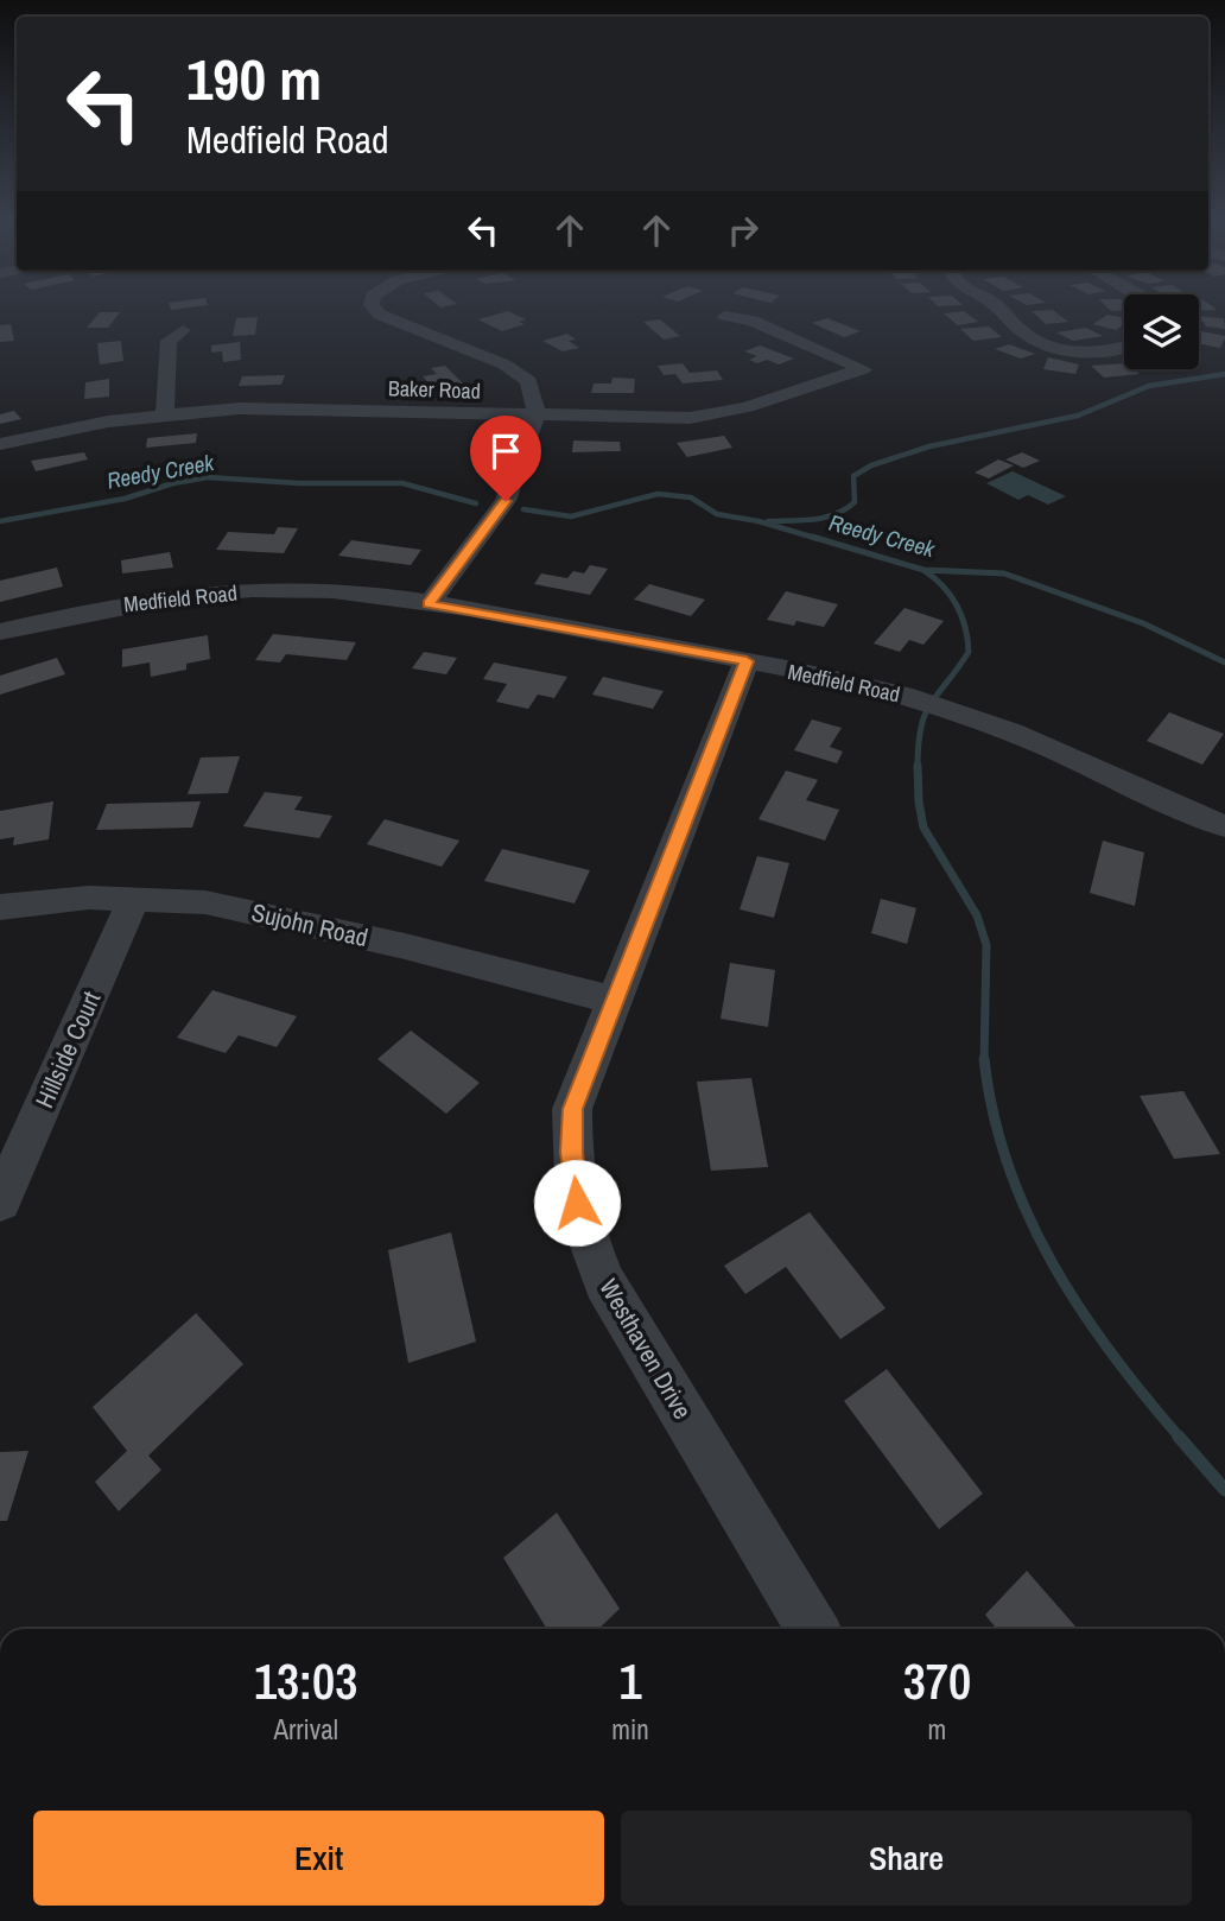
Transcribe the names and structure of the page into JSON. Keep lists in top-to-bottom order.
{
  "streets": {
    "street": [
      "Baker Road",
      "Medfield Road",
      "Sujohn Road",
      "Hillside Court",
      "Westhaven Drive"
    ]
  },
  "crossings": [
    ["Medfield Road", "Westhaven Drive"],
    ["Sujohn Road", "Hillside Court"],
    ["Sujohn Road", "Westhaven Drive"]
  ],
  "water": ["Reedy Creek"],
  "page": {
    "turn": ["190 m", "Medfield Road"],
    "eta": [
      "13:03",
      "Arrival",
      "1",
      "min",
      "370",
      "m"
    ],
    "buttons": ["Exit", "Share"]
  }
}
